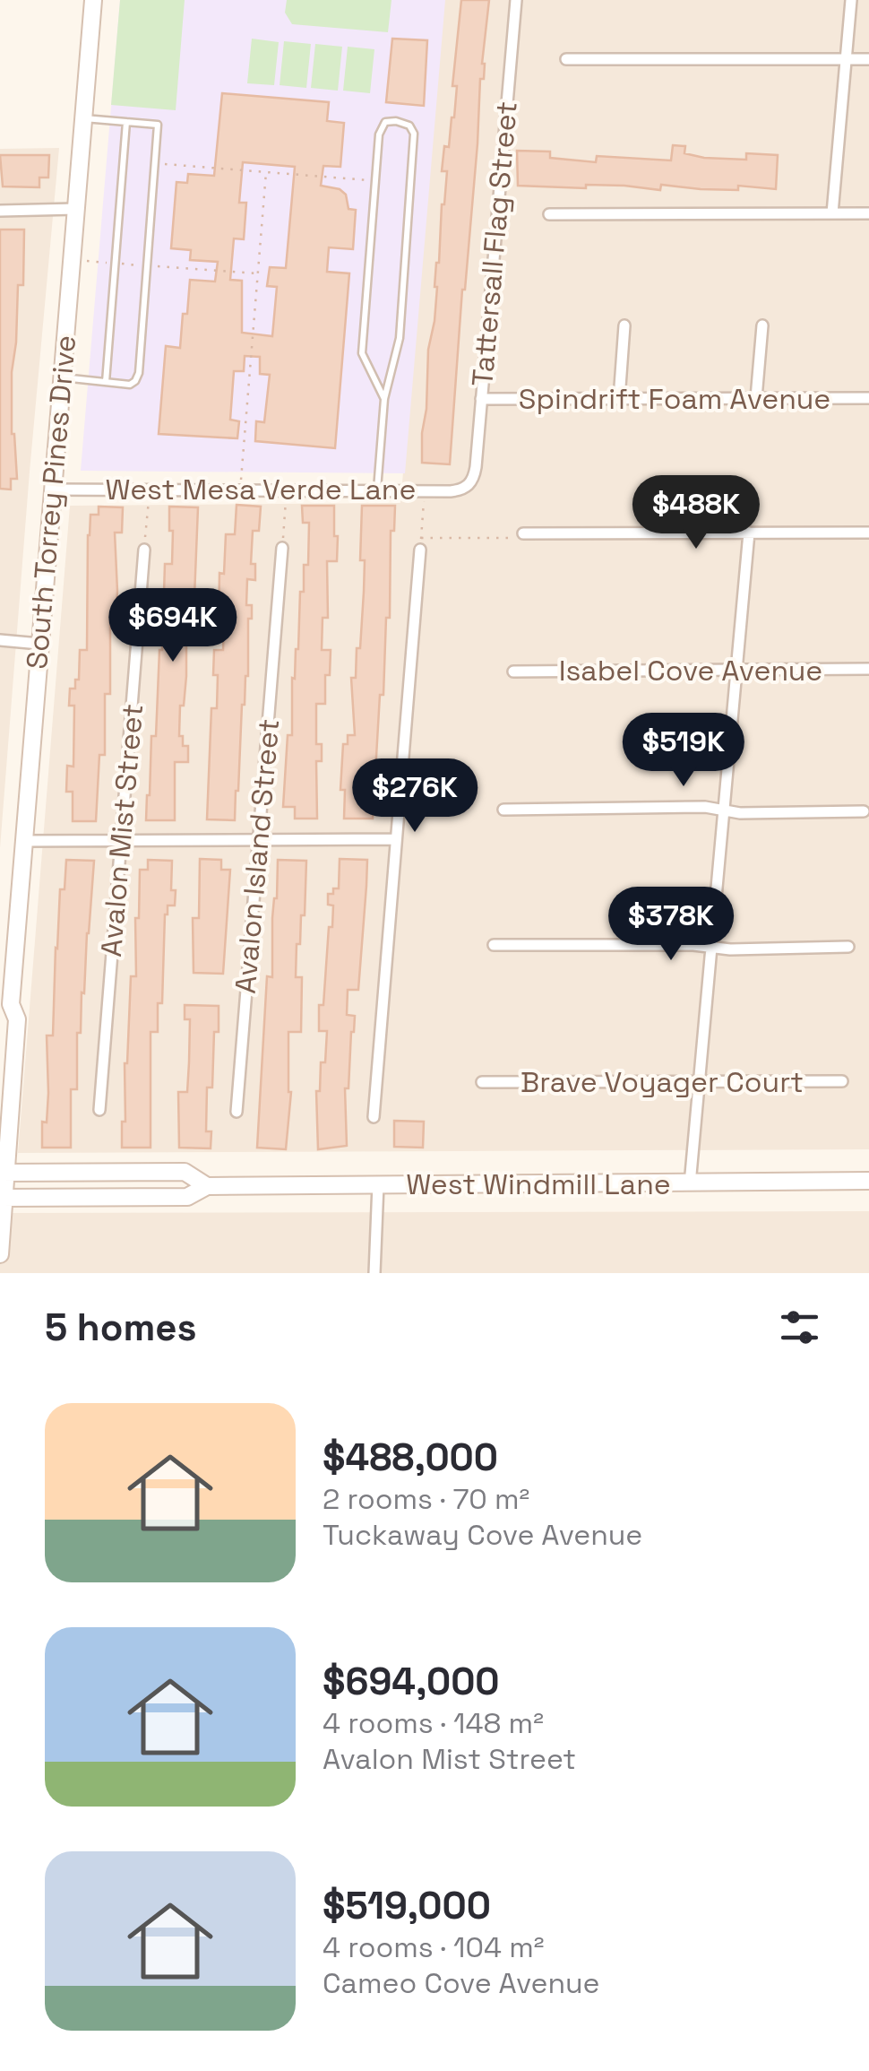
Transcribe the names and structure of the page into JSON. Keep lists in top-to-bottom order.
{
  "streets": {
    "street": [
      "Tattersall Flag Street",
      "Spindrift Foam Avenue",
      "West Mesa Verde Lane",
      "South Torrey Pines Drive",
      "Isabel Cove Avenue",
      "Avalon Mist Street",
      "Avalon Island Street",
      "Brave Voyager Court",
      "West Windmill Lane"
    ]
  },
  "crossings": [
    ["Tattersall Flag Street", "Spindrift Foam Avenue"],
    ["Tattersall Flag Street", "West Mesa Verde Lane"],
    ["West Mesa Verde Lane", "South Torrey Pines Drive"],
    ["South Torrey Pines Drive", "West Windmill Lane"]
  ],
  "page": {
    "price": [
      "$488K",
      "$694K",
      "$519K",
      "$276K",
      "$378K"
    ],
    "heading": "5 homes",
    "list": [
      {
        "name": "$488,000",
        "note": "2 rooms · 70 m² · Tuckaway Cove Avenue"
      },
      {
        "name": "$694,000",
        "note": "4 rooms · 148 m² · Avalon Mist Street"
      },
      {
        "name": "$519,000",
        "note": "4 rooms · 104 m² · Cameo Cove Avenue"
      }
    ]
  }
}
